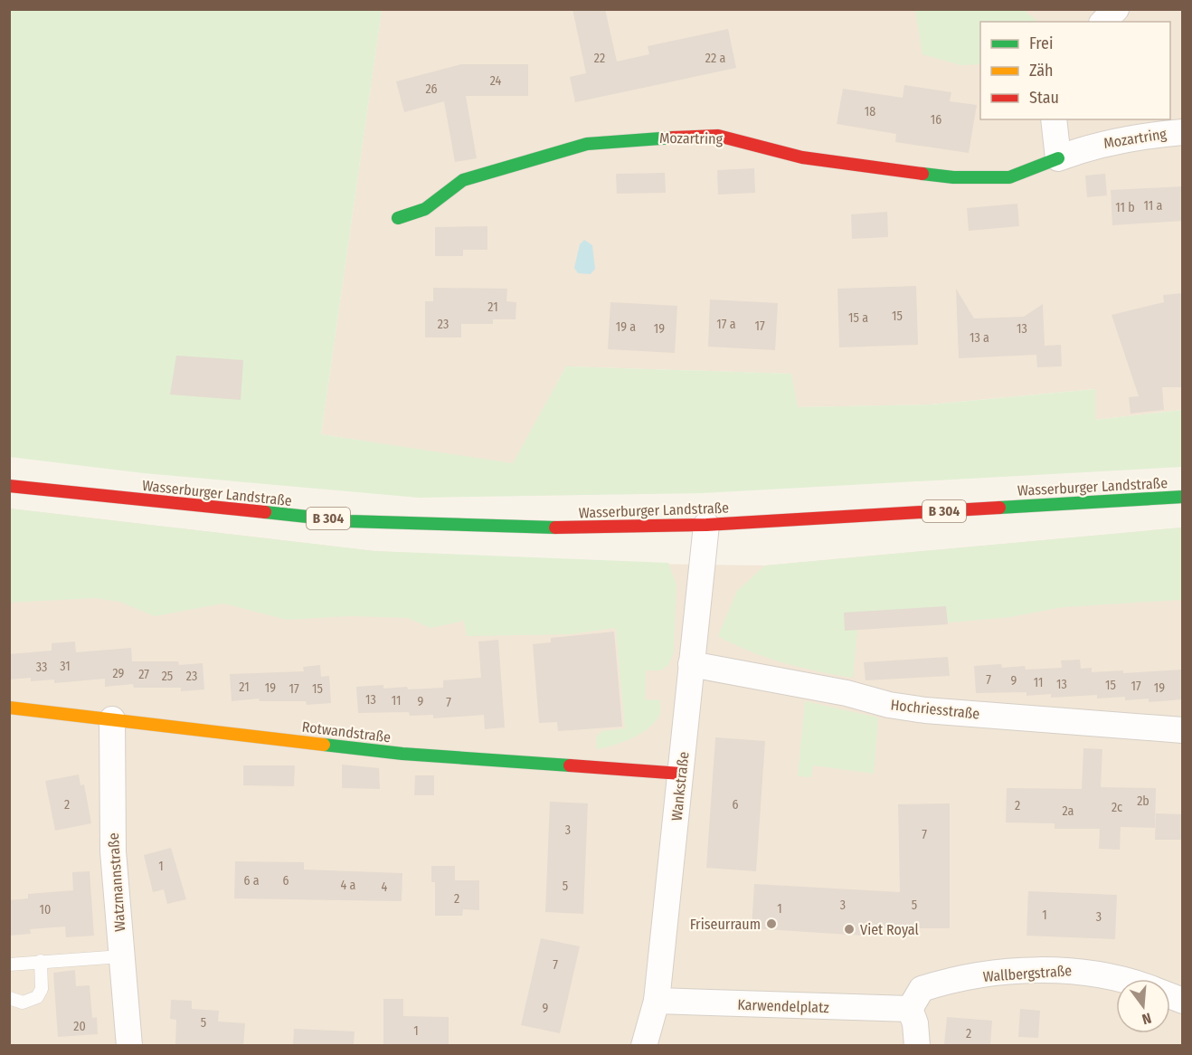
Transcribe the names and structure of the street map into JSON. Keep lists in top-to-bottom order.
{
  "streets": {
    "street": [
      "Mozartring",
      "Wasserburger Landstraße",
      "B 304",
      "Hochriesstraße",
      "Rotwandstraße",
      "Wankstraße",
      "Watzmannstraße",
      "Wallbergstraße",
      "Karwendelplatz"
    ]
  },
  "crossings": [
    ["Wasserburger Landstraße", "Wankstraße"],
    ["Hochriesstraße", "Wankstraße"],
    ["Rotwandstraße", "Wankstraße"],
    ["Rotwandstraße", "Watzmannstraße"],
    ["Wankstraße", "Karwendelplatz"],
    ["Wallbergstraße", "Karwendelplatz"]
  ],
  "places": ["Friseurraum", "Viet Royal"],
  "house_numbers": [
    "22",
    "22 a",
    "24",
    "26",
    "18",
    "16",
    "11 a",
    "11 b",
    "21",
    "15",
    "15 a",
    "23",
    "17 a",
    "17",
    "19 a",
    "19",
    "13",
    "13 a",
    "31",
    "33",
    "29",
    "27",
    "25",
    "23",
    "7",
    "9",
    "11",
    "13",
    "15",
    "17",
    "21",
    "19",
    "19",
    "17",
    "15",
    "13",
    "11",
    "9",
    "7",
    "2b",
    "2",
    "6",
    "2",
    "2c",
    "2a",
    "3",
    "7",
    "1",
    "6 a",
    "6",
    "4 a",
    "5",
    "4",
    "2",
    "3",
    "5",
    "1",
    "10",
    "1",
    "3",
    "7",
    "9",
    "5",
    "20",
    "1",
    "2"
  ],
  "legend": ["Frei", "Zäh", "Stau"],
  "north": "bottom"
}
